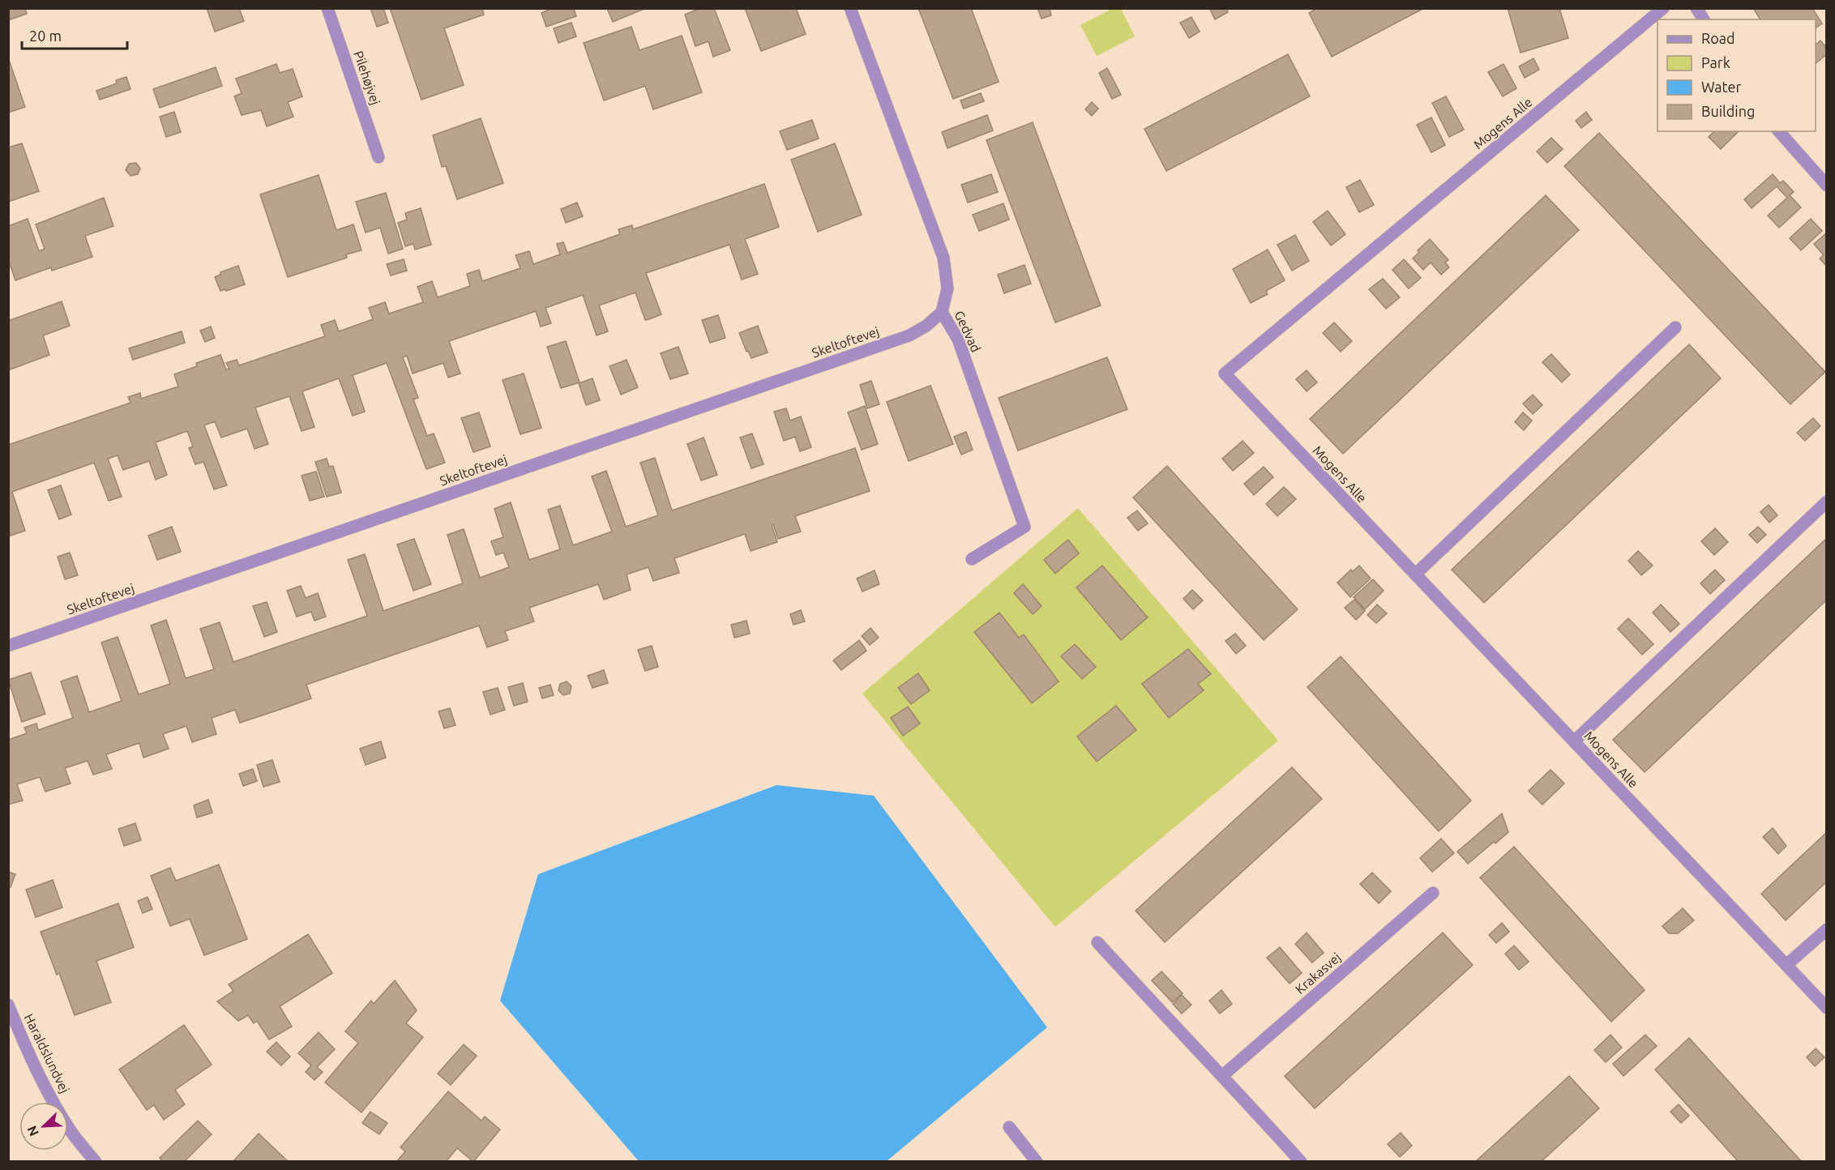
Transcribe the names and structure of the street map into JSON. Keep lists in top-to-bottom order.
{
  "streets": {
    "street": [
      "Pilehøjvej",
      "Mogens Alle",
      "Gedvad",
      "Skeltoftevej",
      "Krakasvej",
      "Haraldslundvej"
    ]
  },
  "crossings": [
    ["Gedvad", "Skeltoftevej"]
  ],
  "legend": [
    "Road",
    "Park",
    "Water",
    "Building"
  ],
  "scale_bar": "20 m",
  "north": "bottom left"
}
